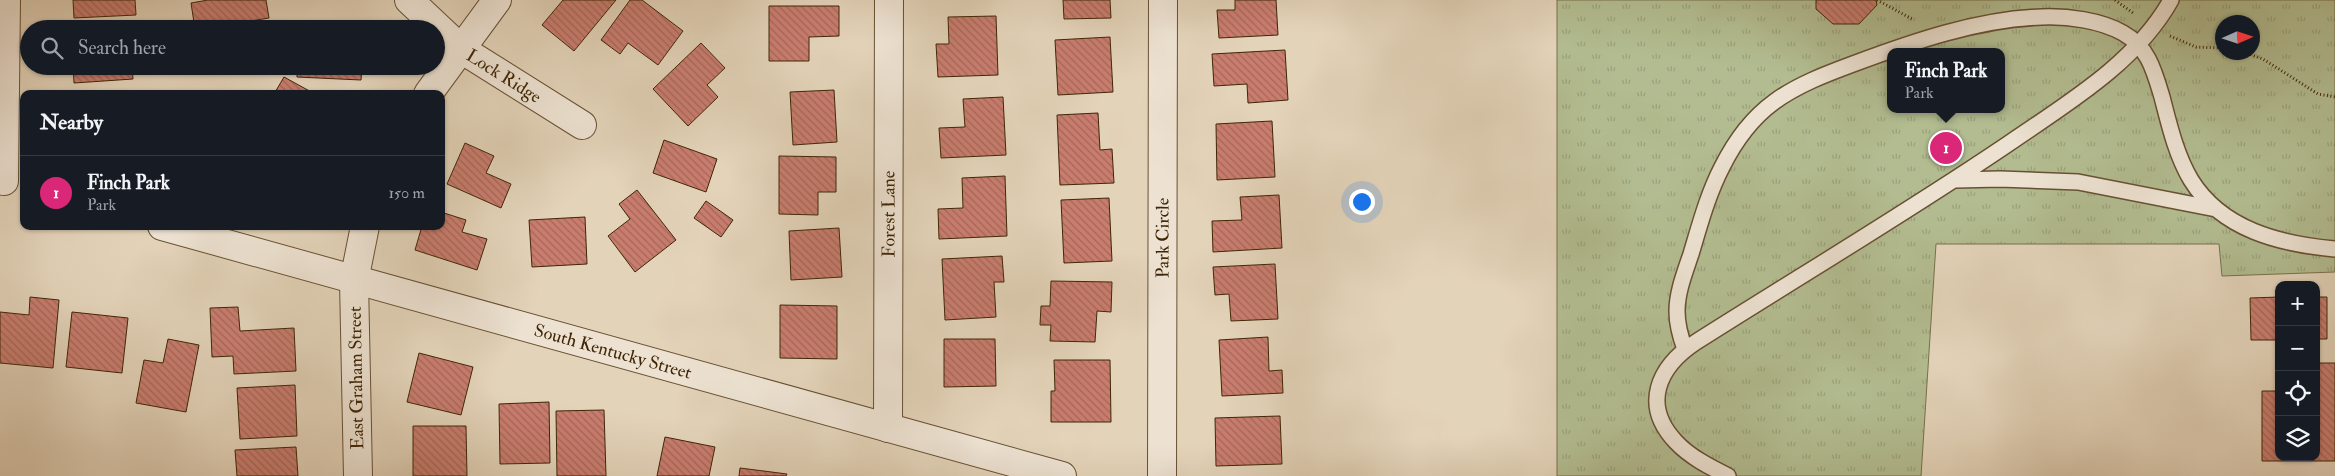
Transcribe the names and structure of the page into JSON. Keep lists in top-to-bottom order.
{
  "streets": {
    "street": [
      "Lock Ridge",
      "Forest Lane",
      "Park Circle",
      "South Kentucky Street",
      "East Graham Street"
    ]
  },
  "crossings": [
    ["Forest Lane", "South Kentucky Street"],
    ["South Kentucky Street", "East Graham Street"]
  ],
  "north": "right",
  "page": {
    "search": "Search here",
    "popup": ["Finch Park", "Park"],
    "heading": "Nearby",
    "pins": "1",
    "list": [
      {
        "mark": "1",
        "name": "Finch Park",
        "note": "Park",
        "value": "150 m"
      }
    ],
    "map_buttons": ["+", "−"]
  }
}
